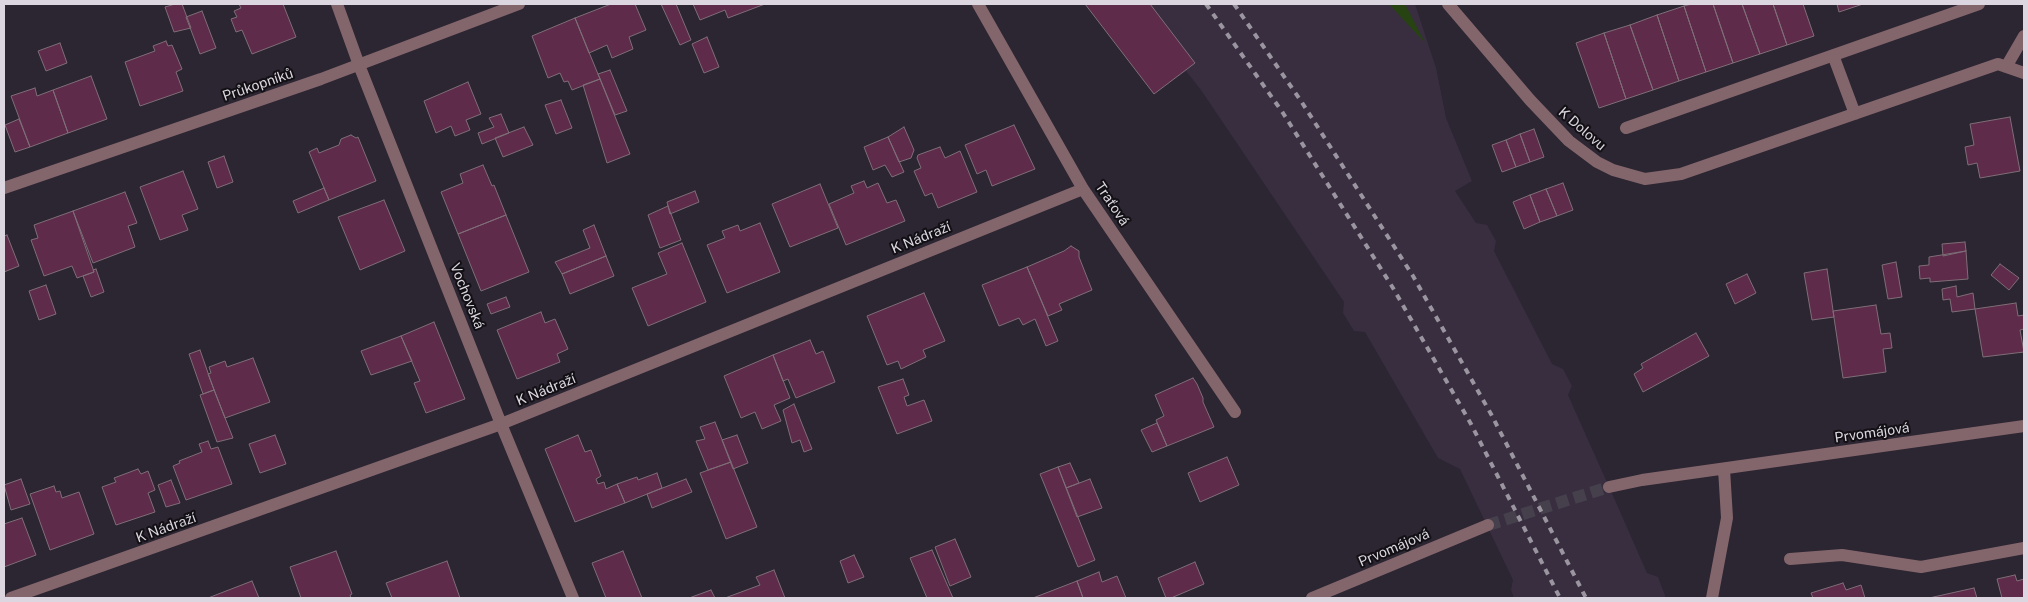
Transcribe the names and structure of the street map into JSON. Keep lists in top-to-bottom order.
{
  "streets": {
    "street": [
      "Průkopníků",
      "K Dolovu",
      "Traťová",
      "K Nádraží",
      "Vochovská",
      "Prvomájová"
    ]
  },
  "crossings": [
    ["Průkopníků", "Vochovská"],
    ["Traťová", "K Nádraží"],
    ["K Nádraží", "Vochovská"]
  ]
}
